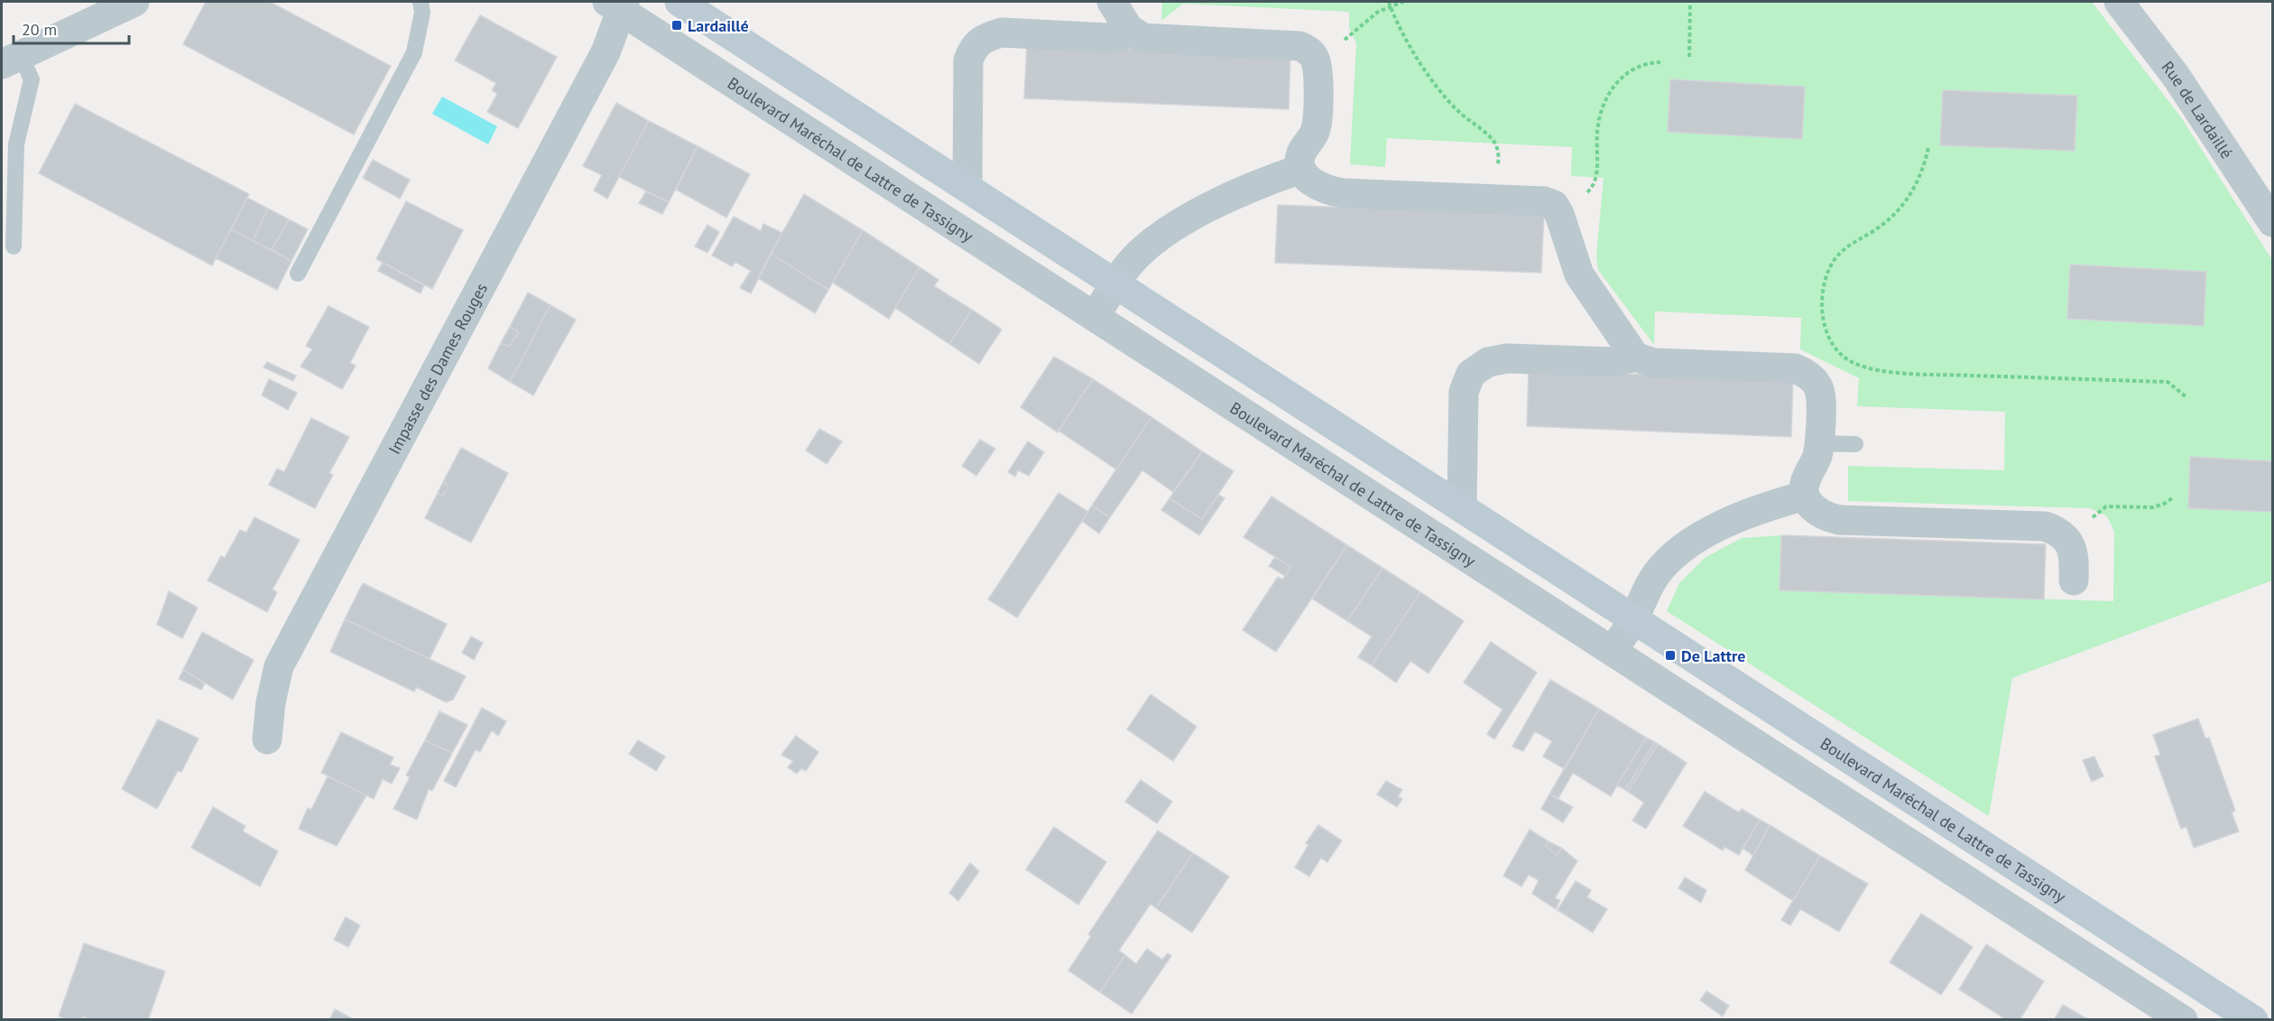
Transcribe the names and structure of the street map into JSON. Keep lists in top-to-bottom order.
{
  "streets": {
    "street": ["Rue de Lardaillé", "Boulevard Maréchal de Lattre de Tassigny", "Impasse des Dames Rouges"]
  },
  "crossings": [
    ["Boulevard Maréchal de Lattre de Tassigny", "Impasse des Dames Rouges"]
  ],
  "places": {
    "transit": ["Lardaillé", "De Lattre"]
  },
  "scale_bar": "20 m"
}
